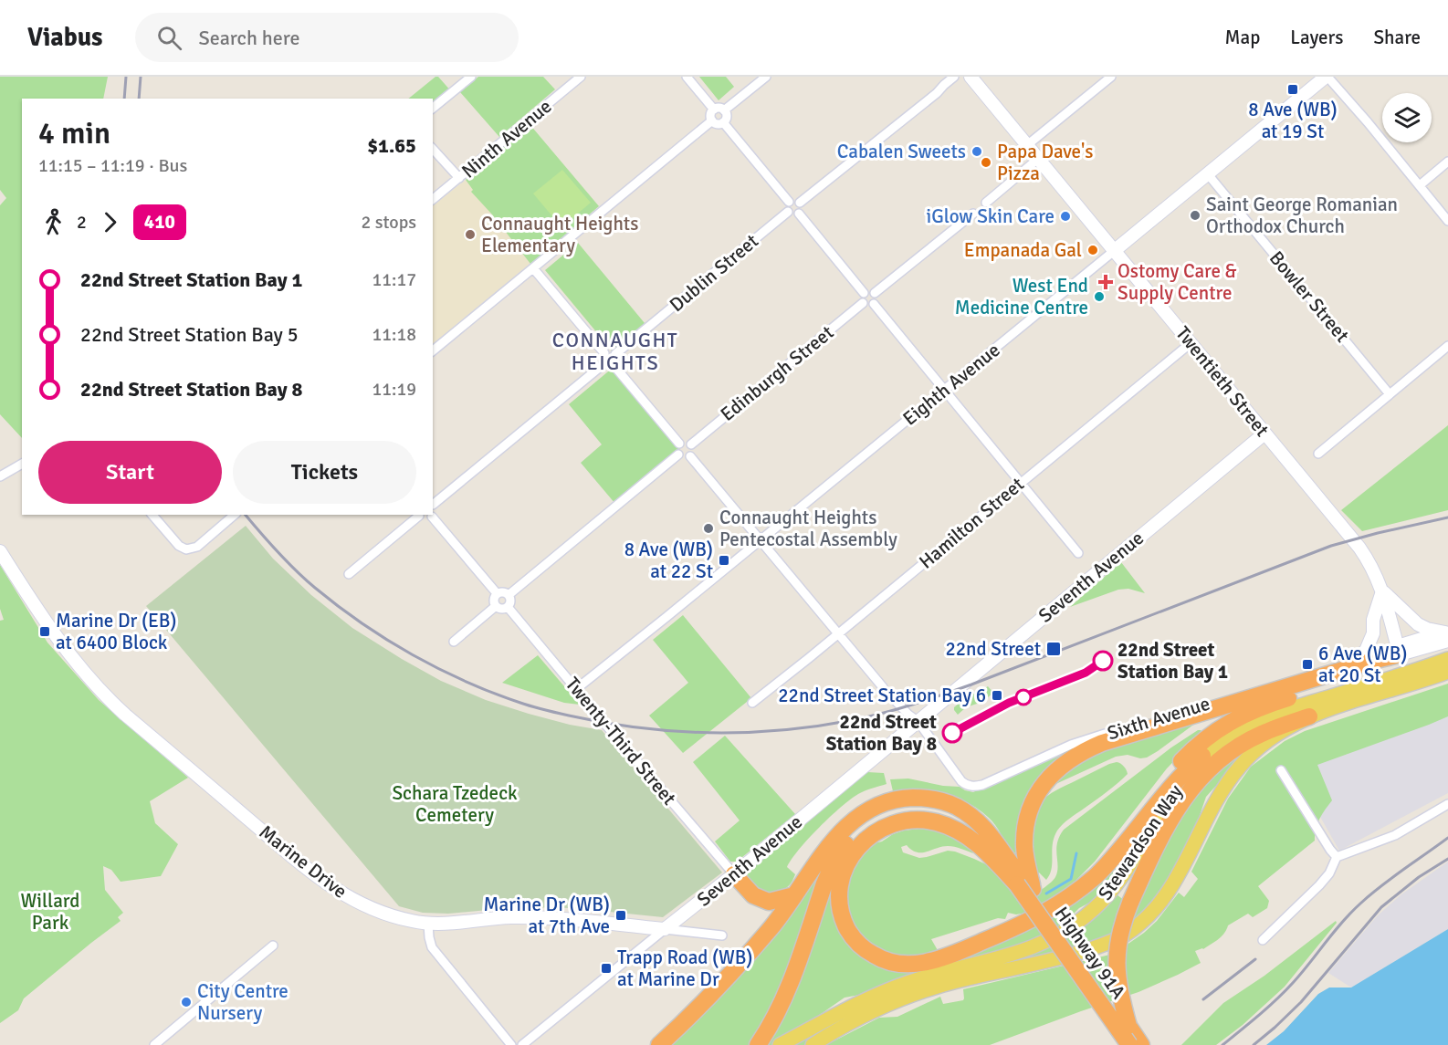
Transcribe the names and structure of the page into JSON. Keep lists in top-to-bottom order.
{
  "streets": {
    "highway": ["Highway 91A"],
    "main road": ["Stewardson Way"],
    "street": [
      "Ninth Avenue",
      "Dublin Street",
      "Bowler Street",
      "Edinburgh Street",
      "Twentieth Street",
      "Eighth Avenue",
      "Hamilton Street",
      "Seventh Avenue",
      "Sixth Avenue",
      "Twenty-Third Street",
      "Marine Drive"
    ]
  },
  "crossings": [
    ["Bowler Street", "Eighth Avenue"],
    ["Twentieth Street", "Eighth Avenue"],
    ["Twentieth Street", "Hamilton Street"],
    ["Twentieth Street", "Seventh Avenue"],
    ["Twentieth Street", "Sixth Avenue"],
    ["Eighth Avenue", "Twenty-Third Street"],
    ["Seventh Avenue", "Sixth Avenue"],
    ["Seventh Avenue", "Twenty-Third Street"],
    ["Seventh Avenue", "Marine Drive"]
  ],
  "districts": ["CONNAUGHT HEIGHTS"],
  "parks": ["Schara Tzedeck Cemetery", "Willard Park"],
  "places": {
    "transit": [
      "8 Ave (WB) at 19 St",
      "8 Ave (WB) at 22 St",
      "Marine Dr (EB) at 6400 Block",
      "22nd Street",
      "6 Ave (WB) at 20 St",
      "22nd Street Station Bay 6",
      "Marine Dr (WB) at 7th Ave",
      "Trapp Road (WB) at Marine Dr"
    ],
    "other": [
      "Cabalen Sweets",
      "Papa Dave's Pizza",
      "Saint George Romanian Orthodox Church",
      "iGlow Skin Care",
      "Connaught Heights Elementary",
      "Empanada Gal",
      "West End Medicine Centre",
      "Connaught Heights Pentecostal Assembly",
      "22nd Street Station Bay 1",
      "22nd Street Station Bay 8",
      "City Centre Nursery"
    ],
    "health": ["Ostomy Care & Supply Centre"]
  },
  "lines": ["bus line 410"],
  "page": {
    "header": "Viabus",
    "search": "Search here",
    "nav": ["Map", "Layers", "Share"],
    "heading": ["4 min", "11:15 – 11:19 · Bus", "$1.65"],
    "legs": ["2", "410", "2 stops"],
    "list": [
      {
        "name": "22nd Street Station Bay 1",
        "value": "11:17"
      },
      {
        "name": "22nd Street Station Bay 5",
        "value": "11:18"
      },
      {
        "name": "22nd Street Station Bay 8",
        "value": "11:19"
      }
    ],
    "buttons": ["Start", "Tickets"]
  }
}
